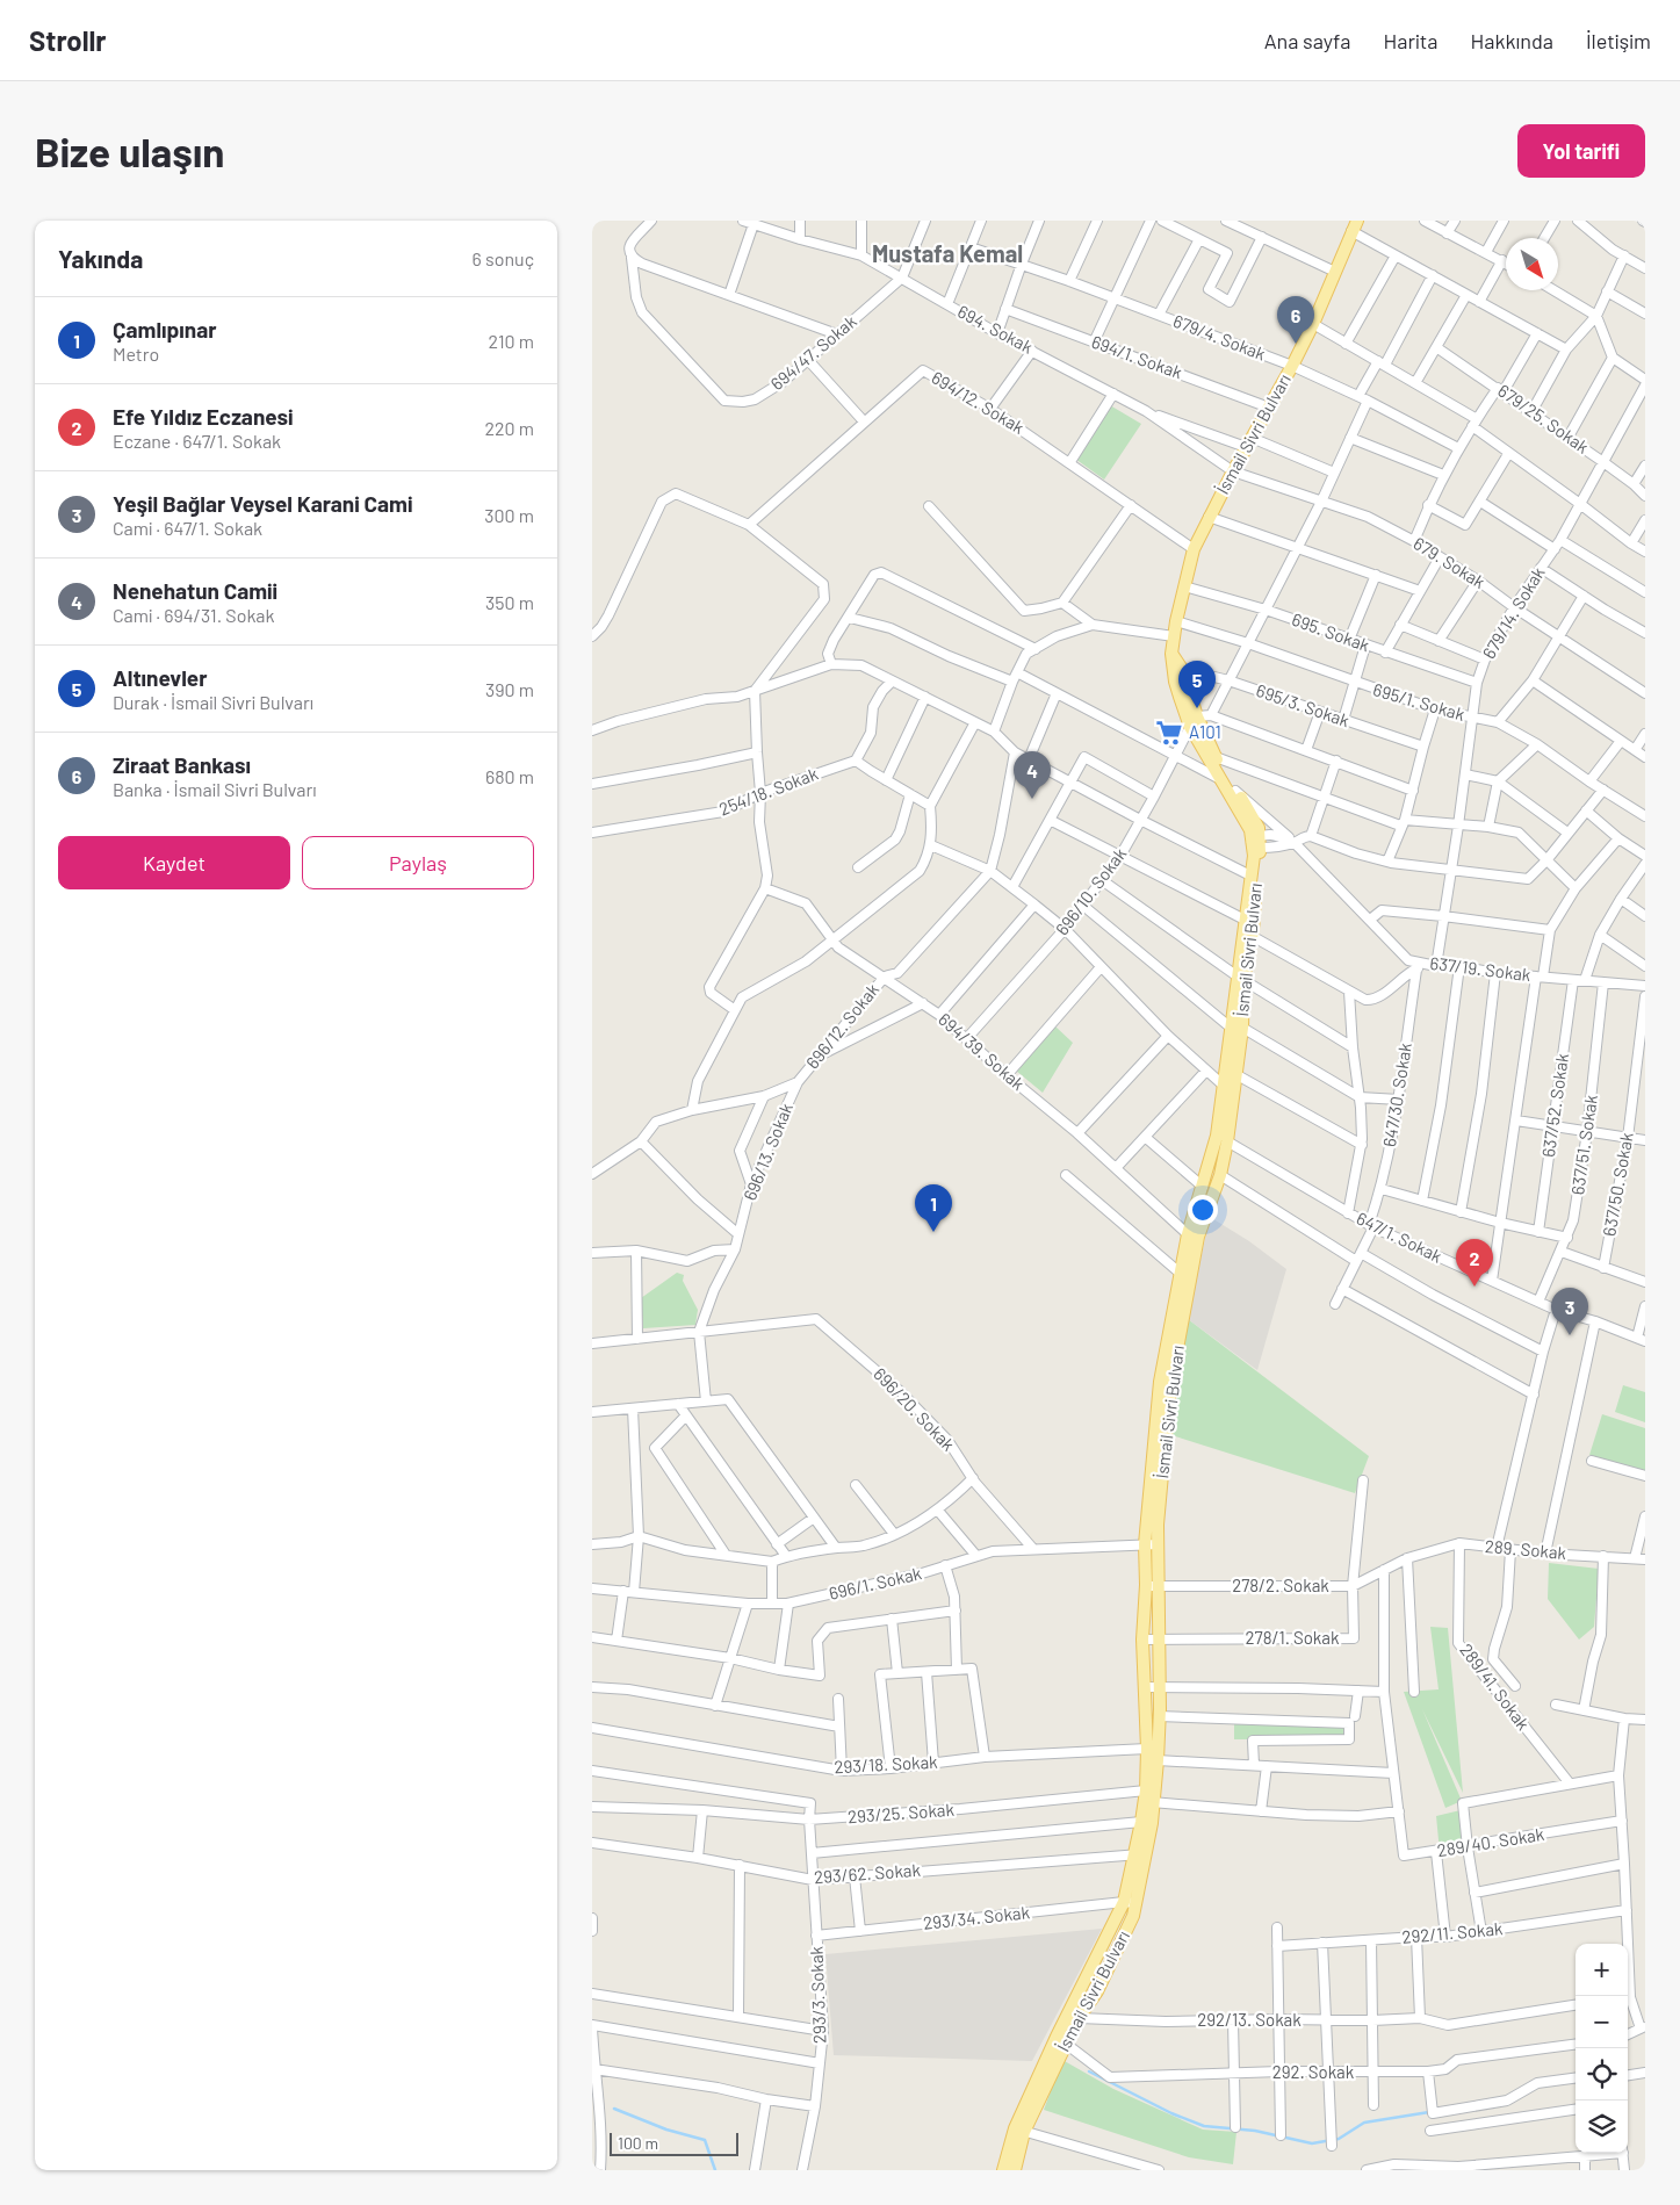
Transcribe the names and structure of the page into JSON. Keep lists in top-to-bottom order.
{
  "streets": {
    "main road": ["İsmail Sivri Bulvarı"],
    "street": [
      "694. Sokak",
      "679/4. Sokak",
      "694/47. Sokak",
      "694/1. Sokak",
      "694/12. Sokak",
      "679/25. Sokak",
      "679. Sokak",
      "679/14. Sokak",
      "695. Sokak",
      "695/1. Sokak",
      "695/3. Sokak",
      "254/18. Sokak",
      "696/10. Sokak",
      "637/19. Sokak",
      "696/12. Sokak",
      "694/39. Sokak",
      "647/30. Sokak",
      "637/52. Sokak",
      "637/51. Sokak",
      "696/13. Sokak",
      "637/50. Sokak",
      "647/1. Sokak",
      "696/20. Sokak",
      "289. Sokak",
      "696/1. Sokak",
      "278/2. Sokak",
      "278/1. Sokak",
      "289/41. Sokak",
      "293/18. Sokak",
      "293/25. Sokak",
      "289/40. Sokak",
      "293/62. Sokak",
      "293/34. Sokak",
      "292/11. Sokak",
      "293/3. Sokak",
      "292/13. Sokak",
      "292. Sokak"
    ]
  },
  "crossings": [
    ["694. Sokak", "694/47. Sokak"],
    ["694. Sokak", "İsmail Sivri Bulvarı"],
    ["694. Sokak", "679. Sokak"],
    ["679/4. Sokak", "İsmail Sivri Bulvarı"],
    ["694/1. Sokak", "İsmail Sivri Bulvarı"],
    ["694/12. Sokak", "İsmail Sivri Bulvarı"],
    ["679/25. Sokak", "679/14. Sokak"],
    ["İsmail Sivri Bulvarı", "679. Sokak"],
    ["İsmail Sivri Bulvarı", "695. Sokak"],
    ["İsmail Sivri Bulvarı", "695/1. Sokak"],
    ["İsmail Sivri Bulvarı", "695/3. Sokak"],
    ["İsmail Sivri Bulvarı", "696/10. Sokak"],
    ["İsmail Sivri Bulvarı", "637/19. Sokak"],
    ["İsmail Sivri Bulvarı", "694/39. Sokak"],
    ["İsmail Sivri Bulvarı", "647/1. Sokak"],
    ["İsmail Sivri Bulvarı", "696/1. Sokak"],
    ["İsmail Sivri Bulvarı", "278/2. Sokak"],
    ["İsmail Sivri Bulvarı", "278/1. Sokak"],
    ["İsmail Sivri Bulvarı", "293/18. Sokak"],
    ["İsmail Sivri Bulvarı", "293/25. Sokak"],
    ["İsmail Sivri Bulvarı", "293/62. Sokak"],
    ["İsmail Sivri Bulvarı", "293/34. Sokak"],
    ["İsmail Sivri Bulvarı", "292/13. Sokak"],
    ["İsmail Sivri Bulvarı", "292. Sokak"],
    ["679. Sokak", "679/14. Sokak"],
    ["679/14. Sokak", "695. Sokak"],
    ["679/14. Sokak", "695/1. Sokak"],
    ["679/14. Sokak", "637/19. Sokak"],
    ["696/10. Sokak", "694/39. Sokak"],
    ["637/19. Sokak", "647/30. Sokak"],
    ["637/19. Sokak", "637/52. Sokak"],
    ["637/19. Sokak", "637/51. Sokak"],
    ["696/12. Sokak", "694/39. Sokak"],
    ["696/12. Sokak", "696/13. Sokak"],
    ["647/30. Sokak", "647/1. Sokak"],
    ["637/51. Sokak", "647/1. Sokak"],
    ["696/13. Sokak", "696/20. Sokak"],
    ["696/20. Sokak", "696/1. Sokak"],
    ["289. Sokak", "278/2. Sokak"],
    ["289. Sokak", "289/41. Sokak"],
    ["278/2. Sokak", "278/1. Sokak"],
    ["293/25. Sokak", "293/3. Sokak"],
    ["293/62. Sokak", "293/3. Sokak"],
    ["293/34. Sokak", "293/3. Sokak"]
  ],
  "districts": ["Mustafa Kemal"],
  "places": {
    "supermarket": ["A101"]
  },
  "scale_bar": "100 m",
  "north": "bottom right",
  "page": {
    "header": "Strollr",
    "nav": [
      "Ana sayfa",
      "Harita",
      "Hakkında",
      "İletişim"
    ],
    "buttons": [
      "Yol tarifi",
      ["Kaydet", "Paylaş"]
    ],
    "title": "Bize ulaşın",
    "heading": ["Yakında", "6 sonuç"],
    "list": [
      {
        "mark": "1",
        "name": "Çamlıpınar",
        "note": "Metro",
        "value": "210 m"
      },
      {
        "mark": "2",
        "name": "Efe Yıldız Eczanesi",
        "note": "Eczane · 647/1. Sokak",
        "value": "220 m"
      },
      {
        "mark": "3",
        "name": "Yeşil Bağlar Veysel Karani Cami",
        "note": "Cami · 647/1. Sokak",
        "value": "300 m"
      },
      {
        "mark": "4",
        "name": "Nenehatun Camii",
        "note": "Cami · 694/31. Sokak",
        "value": "350 m"
      },
      {
        "mark": "5",
        "name": "Altınevler",
        "note": "Durak · İsmail Sivri Bulvarı",
        "value": "390 m"
      },
      {
        "mark": "6",
        "name": "Ziraat Bankası",
        "note": "Banka · İsmail Sivri Bulvarı",
        "value": "680 m"
      }
    ],
    "pins": [
      "6",
      "5",
      "4",
      "1",
      "2",
      "3"
    ],
    "map_buttons": ["+", "−"],
    "scale": "100 m"
  }
}
